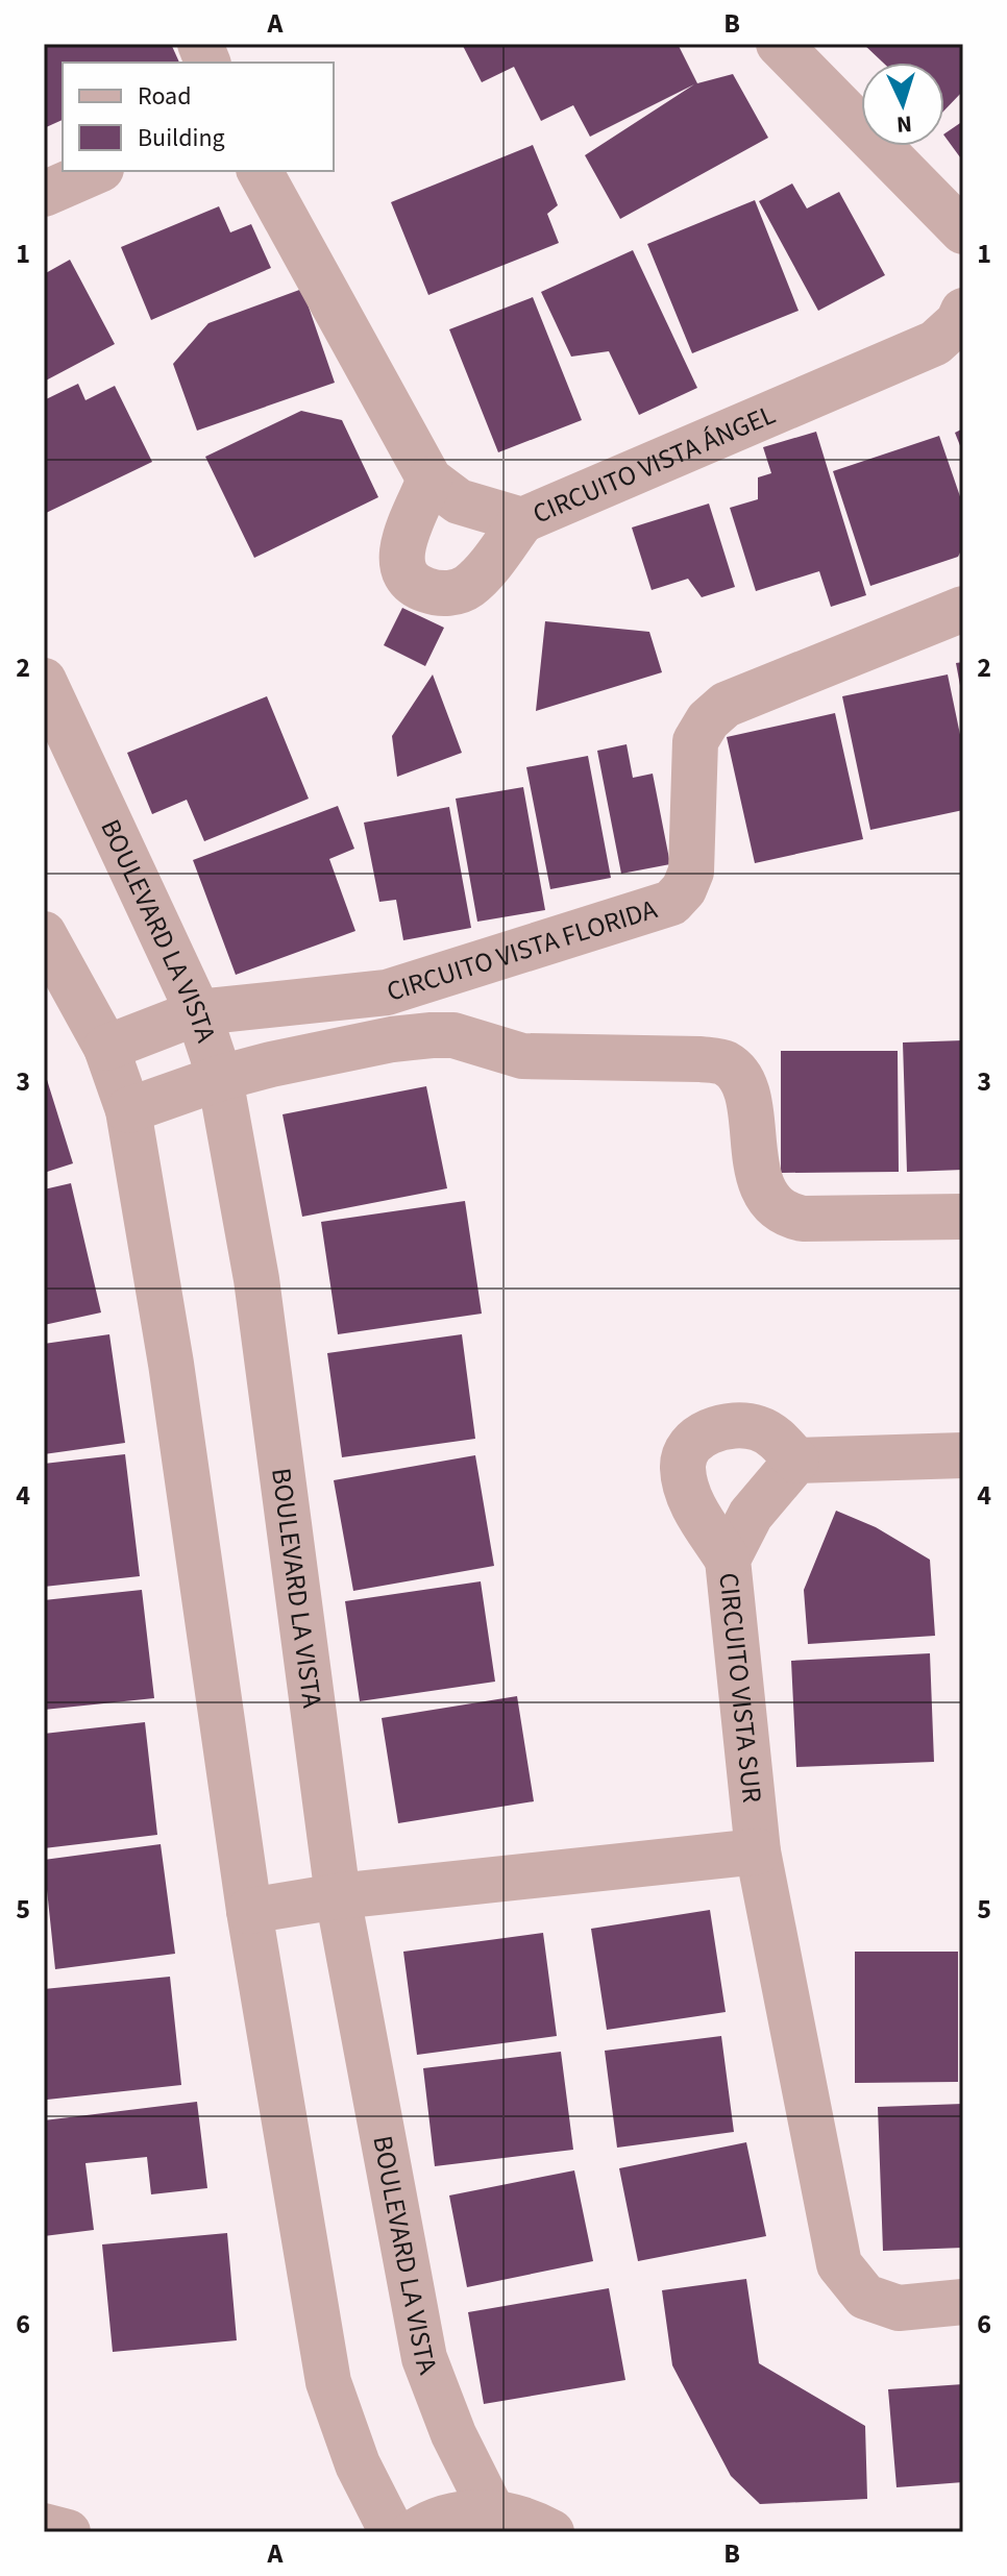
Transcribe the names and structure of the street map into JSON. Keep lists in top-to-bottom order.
{
  "streets": {
    "street": [
      "CIRCUITO VISTA ÁNGEL",
      "BOULEVARD LA VISTA",
      "CIRCUITO VISTA FLORIDA",
      "CIRCUITO VISTA SUR"
    ]
  },
  "crossings": [
    ["BOULEVARD LA VISTA", "CIRCUITO VISTA FLORIDA"]
  ],
  "legend": ["Road", "Building"],
  "north": "bottom",
  "grid": {
    "columns": ["A", "B"],
    "rows": [
      "1",
      "2",
      "3",
      "4",
      "5",
      "6"
    ]
  }
}
